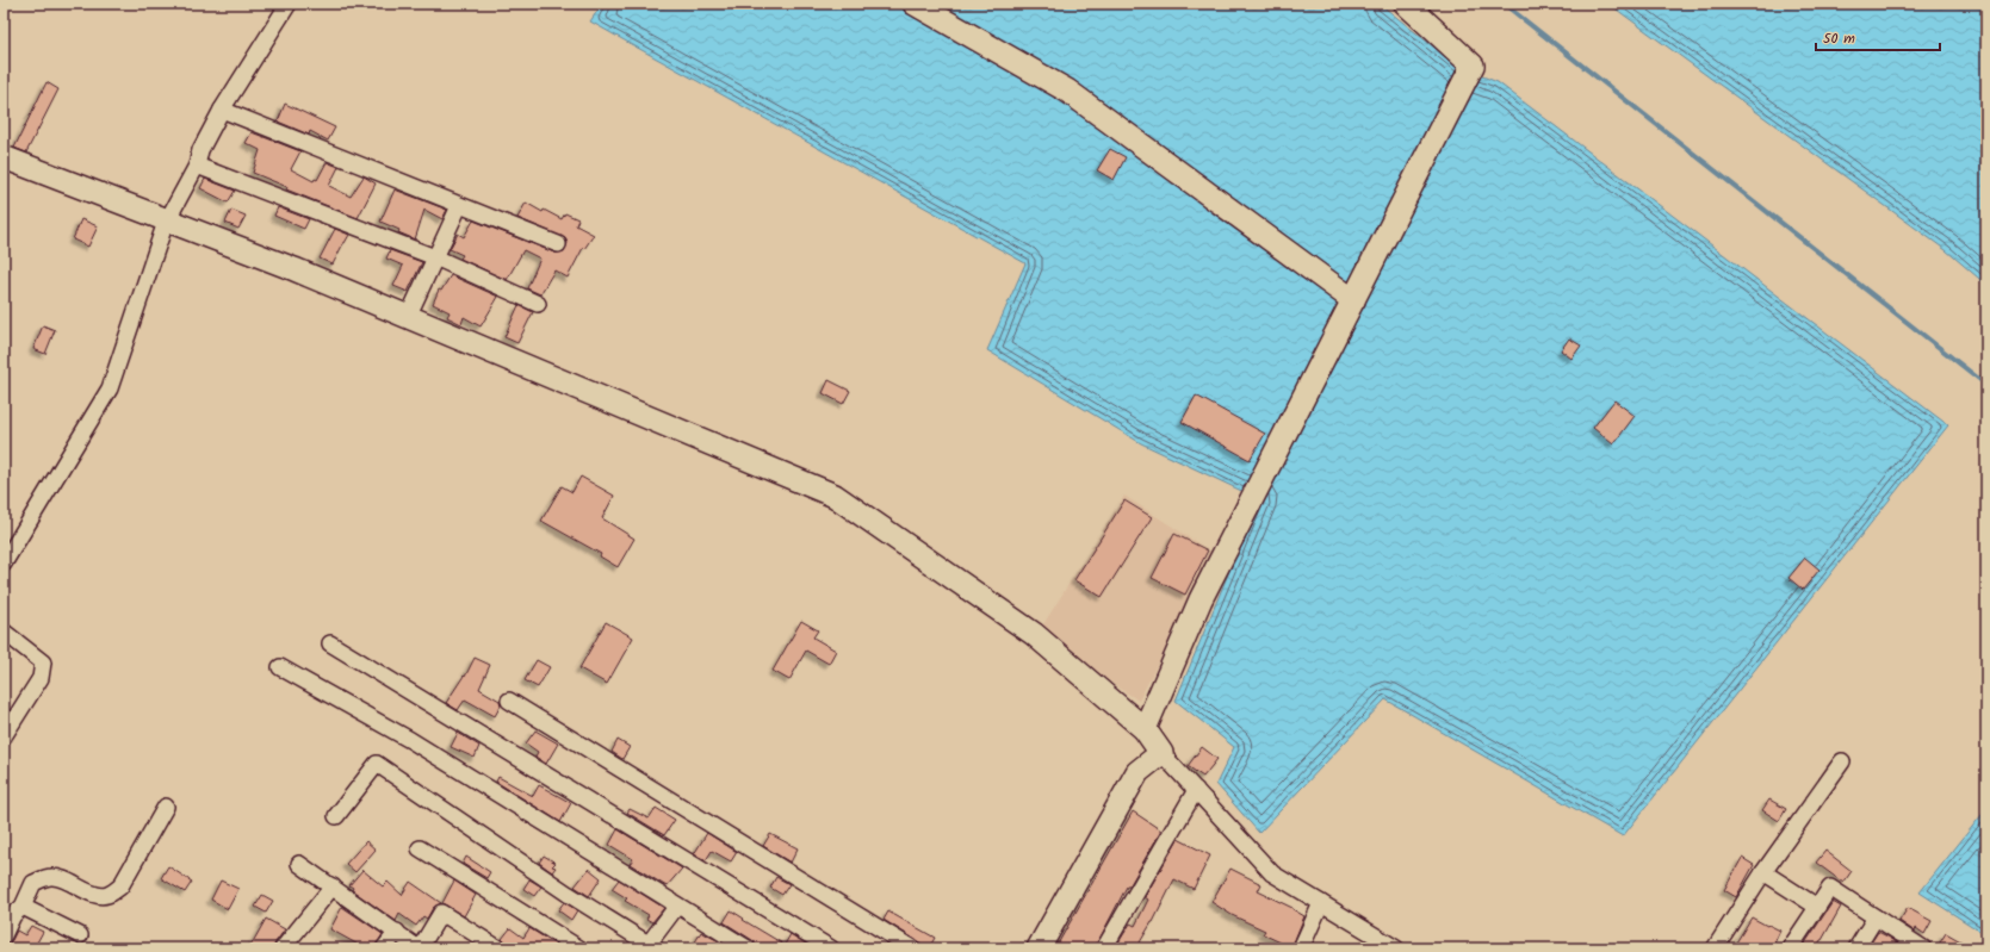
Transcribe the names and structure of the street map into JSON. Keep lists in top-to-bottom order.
{
  "scale_bar": "50 m"
}
